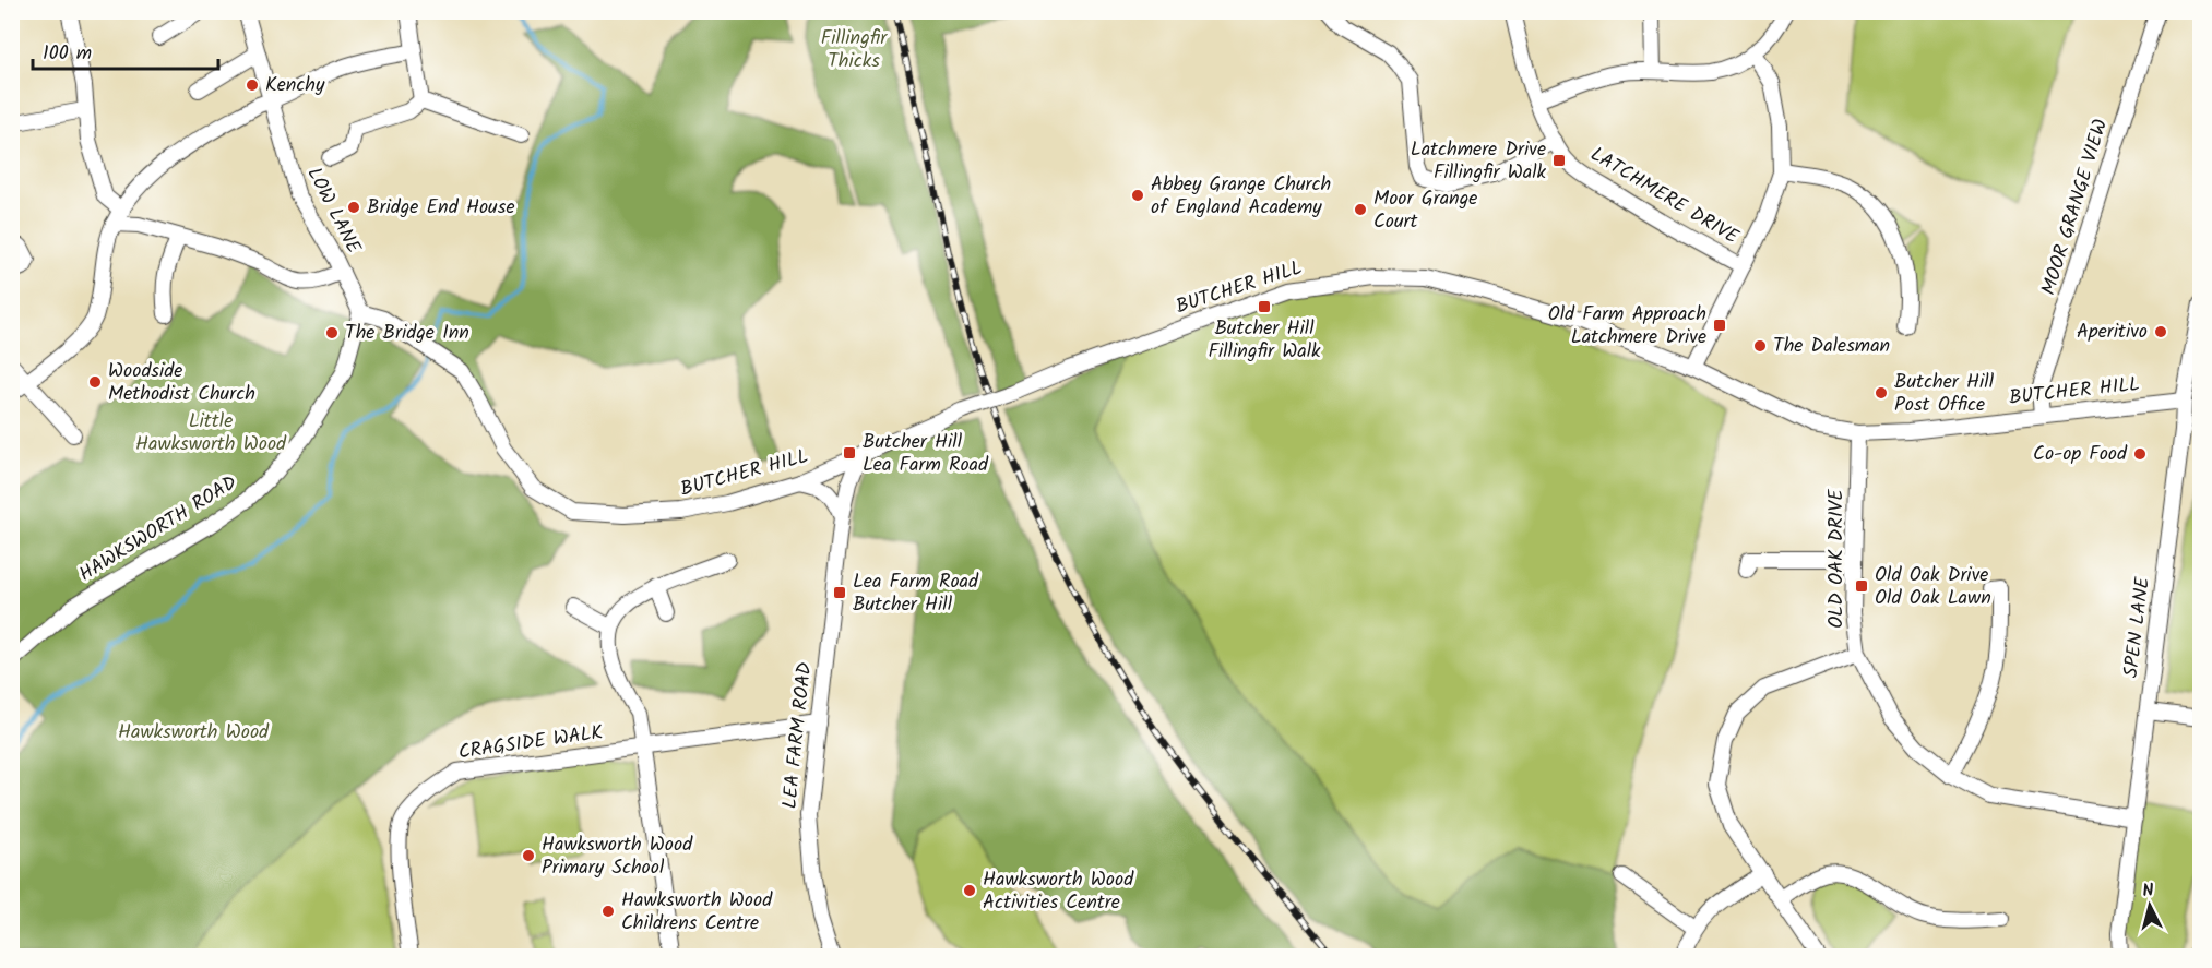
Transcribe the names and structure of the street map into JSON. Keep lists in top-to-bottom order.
{
  "streets": {
    "street": [
      "LATCHMERE DRIVE",
      "MOOR GRANGE VIEW",
      "LOW LANE",
      "BUTCHER HILL",
      "HAWKSWORTH ROAD",
      "OLD OAK DRIVE",
      "SPEN LANE",
      "LEA FARM ROAD",
      "CRAGSIDE WALK"
    ]
  },
  "crossings": [
    ["MOOR GRANGE VIEW", "BUTCHER HILL"],
    ["LOW LANE", "BUTCHER HILL"],
    ["LOW LANE", "HAWKSWORTH ROAD"],
    ["BUTCHER HILL", "HAWKSWORTH ROAD"],
    ["BUTCHER HILL", "OLD OAK DRIVE"],
    ["BUTCHER HILL", "SPEN LANE"],
    ["BUTCHER HILL", "LEA FARM ROAD"],
    ["OLD OAK DRIVE", "SPEN LANE"],
    ["LEA FARM ROAD", "CRAGSIDE WALK"]
  ],
  "parks": ["Fillingfir Thicks", "Little Hawksworth Wood", "Hawksworth Wood"],
  "places": {
    "other": [
      "Kenchy",
      "Abbey Grange Church of England Academy",
      "Bridge End House",
      "Moor Grange Court",
      "Aperitivo",
      "The Bridge Inn",
      "The Dalesman",
      "Woodside Methodist Church",
      "Butcher Hill Post Office",
      "Co-op Food",
      "Hawksworth Wood Primary School",
      "Hawksworth Wood Activities Centre",
      "Hawksworth Wood Childrens Centre"
    ],
    "transit": [
      "Latchmere Drive Fillingfir Walk",
      "Butcher Hill Fillingfir Walk",
      "Old Farm Approach Latchmere Drive",
      "Butcher Hill Lea Farm Road",
      "Old Oak Drive Old Oak Lawn",
      "Lea Farm Road Butcher Hill"
    ]
  },
  "scale_bar": "100 m",
  "north": "top"
}
